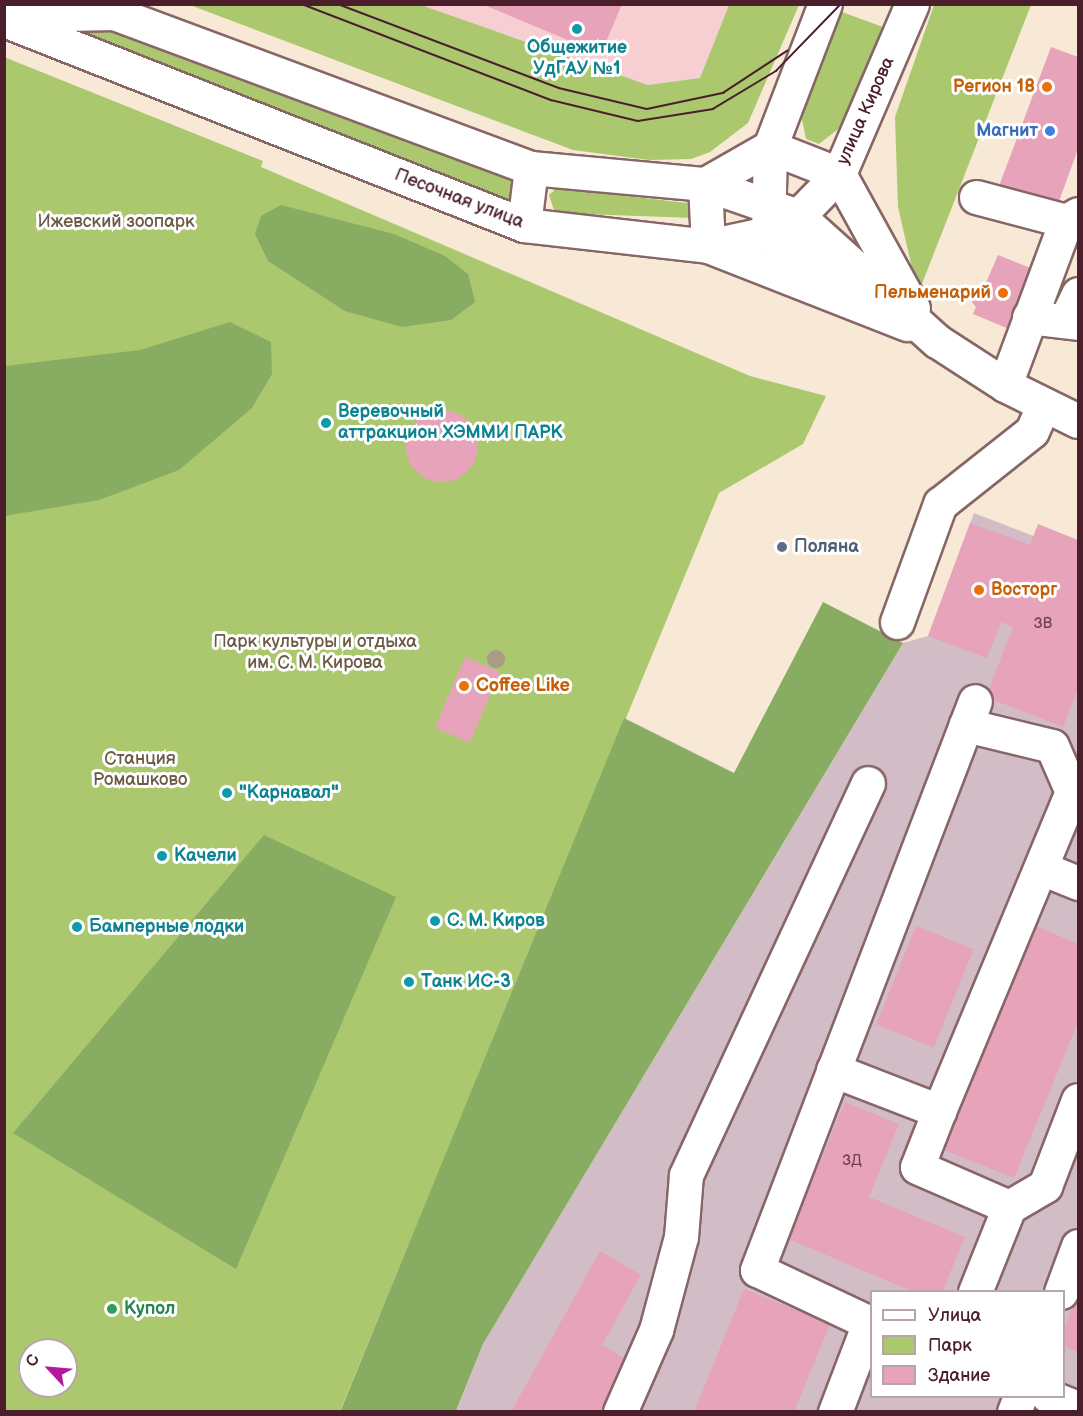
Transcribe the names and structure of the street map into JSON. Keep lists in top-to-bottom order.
{
  "streets": {
    "main road": ["улица Кирова", "Песочная улица"]
  },
  "crossings": [
    ["улица Кирова", "Песочная улица"]
  ],
  "parks": ["Ижевский зоопарк", "Парк культуры и отдыха им. С. М. Кирова", "Станция Ромашково"],
  "places": [
    "Общежитие УдГАУ №1",
    "Регион 18",
    "Магнит",
    "Пельменарий",
    "Веревочный аттракцион ХЭММИ ПАРК",
    "Поляна",
    "Восторг",
    "Coffee Like",
    "\"Карнавал\"",
    "Качели",
    "С. М. Киров",
    "Бамперные лодки",
    "Танк ИС-3",
    "Купол"
  ],
  "house_numbers": ["3В", "3Д"],
  "legend": ["Улица", "Парк", "Здание"],
  "north": "top left"
}
